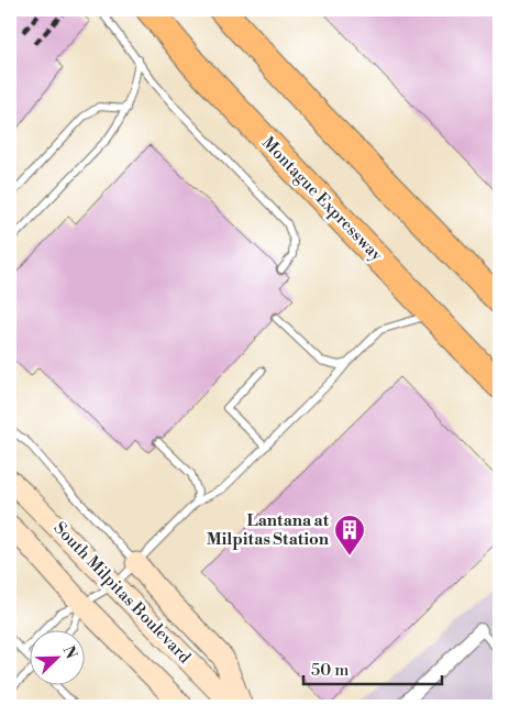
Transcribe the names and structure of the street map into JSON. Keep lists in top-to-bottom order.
{
  "streets": {
    "highway": ["Montague Expressway"],
    "street": ["South Milpitas Boulevard"]
  },
  "places": {
    "building": ["Lantana at Milpitas Station"]
  },
  "scale_bar": "50 m",
  "north": "top right"
}
